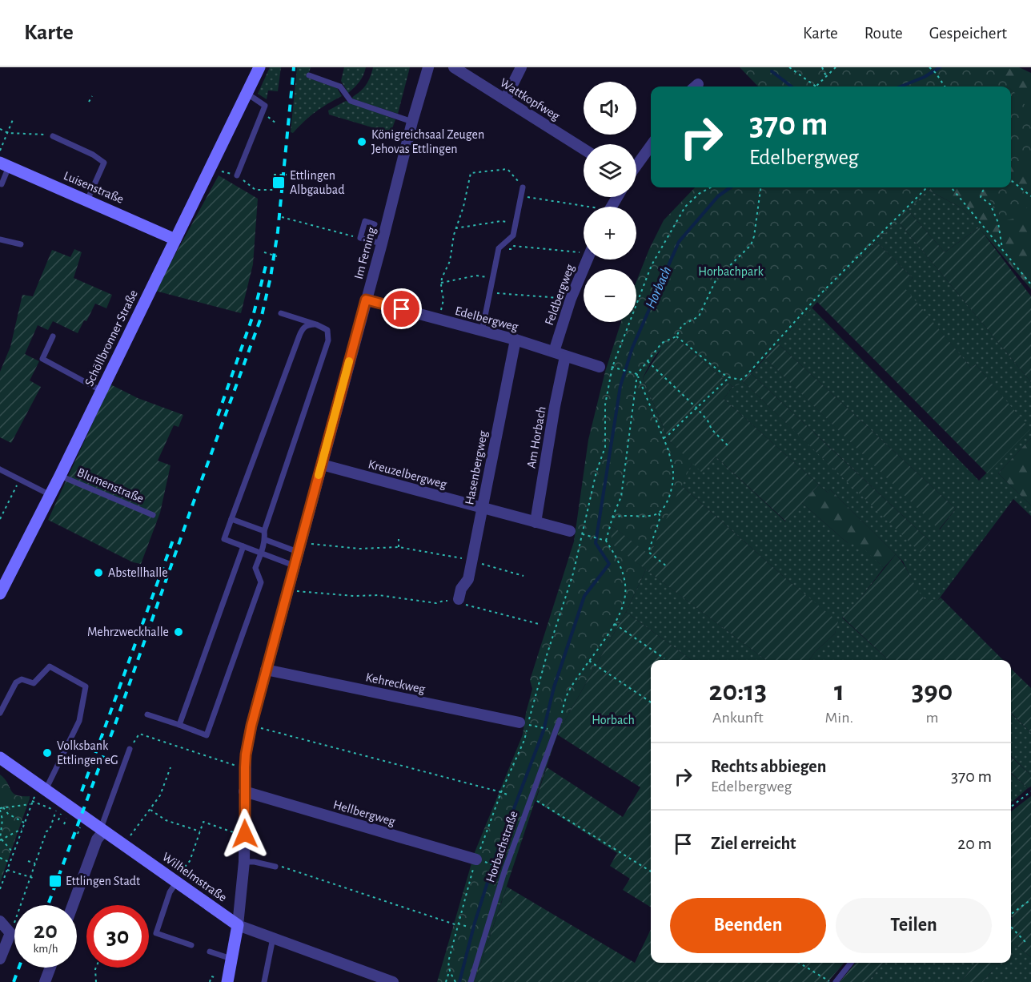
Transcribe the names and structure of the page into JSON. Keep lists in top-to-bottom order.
{
  "streets": {
    "street": [
      "Wattkopfweg",
      "Luisenstraße",
      "Im Ferning",
      "Feldbergweg",
      "Edelbergweg",
      "Schöllbronner Straße",
      "Am Horbach",
      "Hasenbergweg",
      "Kreuzelbergweg",
      "Kehreckweg",
      "Hellbergweg",
      "Wilhelmstraße"
    ],
    "lane": ["Blumenstraße", "Horbachstraße"]
  },
  "crossings": [
    ["Luisenstraße", "Schöllbronner Straße"],
    ["Im Ferning", "Edelbergweg"],
    ["Im Ferning", "Kreuzelbergweg"],
    ["Im Ferning", "Kehreckweg"],
    ["Im Ferning", "Hellbergweg"],
    ["Im Ferning", "Wilhelmstraße"],
    ["Feldbergweg", "Edelbergweg"],
    ["Edelbergweg", "Am Horbach"],
    ["Edelbergweg", "Hasenbergweg"],
    ["Schöllbronner Straße", "Blumenstraße"],
    ["Am Horbach", "Kreuzelbergweg"],
    ["Hasenbergweg", "Kreuzelbergweg"]
  ],
  "water": ["Horbach"],
  "parks": ["Horbachpark", "Horbach"],
  "places": {
    "other": [
      "Königreichsaal Zeugen Jehovas Ettlingen",
      "Abstellhalle",
      "Mehrzweckhalle",
      "Volksbank Ettlingen eG"
    ],
    "transit": ["Ettlingen Albgaubad", "Ettlingen Stadt"]
  },
  "page": {
    "header": "Karte",
    "nav": ["Karte", "Route", "Gespeichert"],
    "map_buttons": ["+", "−"],
    "turn": ["370 m", "Edelbergweg"],
    "eta": [
      "20:13",
      "Ankunft",
      "1",
      "Min.",
      "390",
      "m"
    ],
    "list": [
      {
        "name": "Rechts abbiegen",
        "note": "Edelbergweg",
        "value": "370 m"
      },
      {
        "name": "Ziel erreicht",
        "value": "20 m"
      }
    ],
    "buttons": ["Beenden", "Teilen"],
    "speed": "20 km/h",
    "limit": "30"
  }
}
